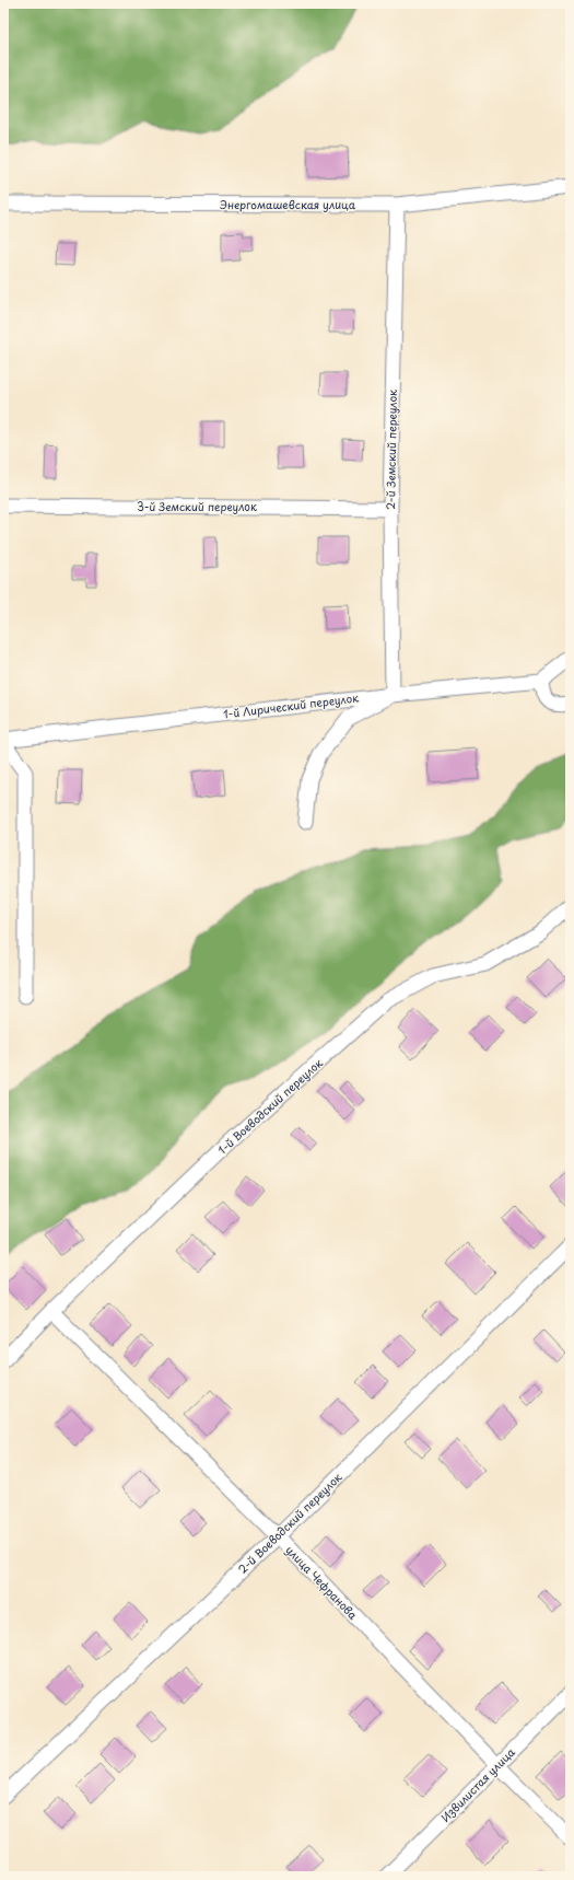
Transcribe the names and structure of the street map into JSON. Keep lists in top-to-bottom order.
{
  "streets": {
    "street": [
      "Энергомашевская улица",
      "2-й Земский переулок",
      "3-й Земский переулок",
      "1-й Лирический переулок",
      "1-й Воеводский переулок",
      "2-й Воеводский переулок",
      "улица Чефранова",
      "Извилистая улица"
    ]
  },
  "crossings": [
    ["Энергомашевская улица", "2-й Земский переулок"],
    ["2-й Земский переулок", "3-й Земский переулок"],
    ["2-й Земский переулок", "1-й Лирический переулок"],
    ["1-й Воеводский переулок", "улица Чефранова"],
    ["2-й Воеводский переулок", "улица Чефранова"],
    ["улица Чефранова", "Извилистая улица"]
  ]
}
